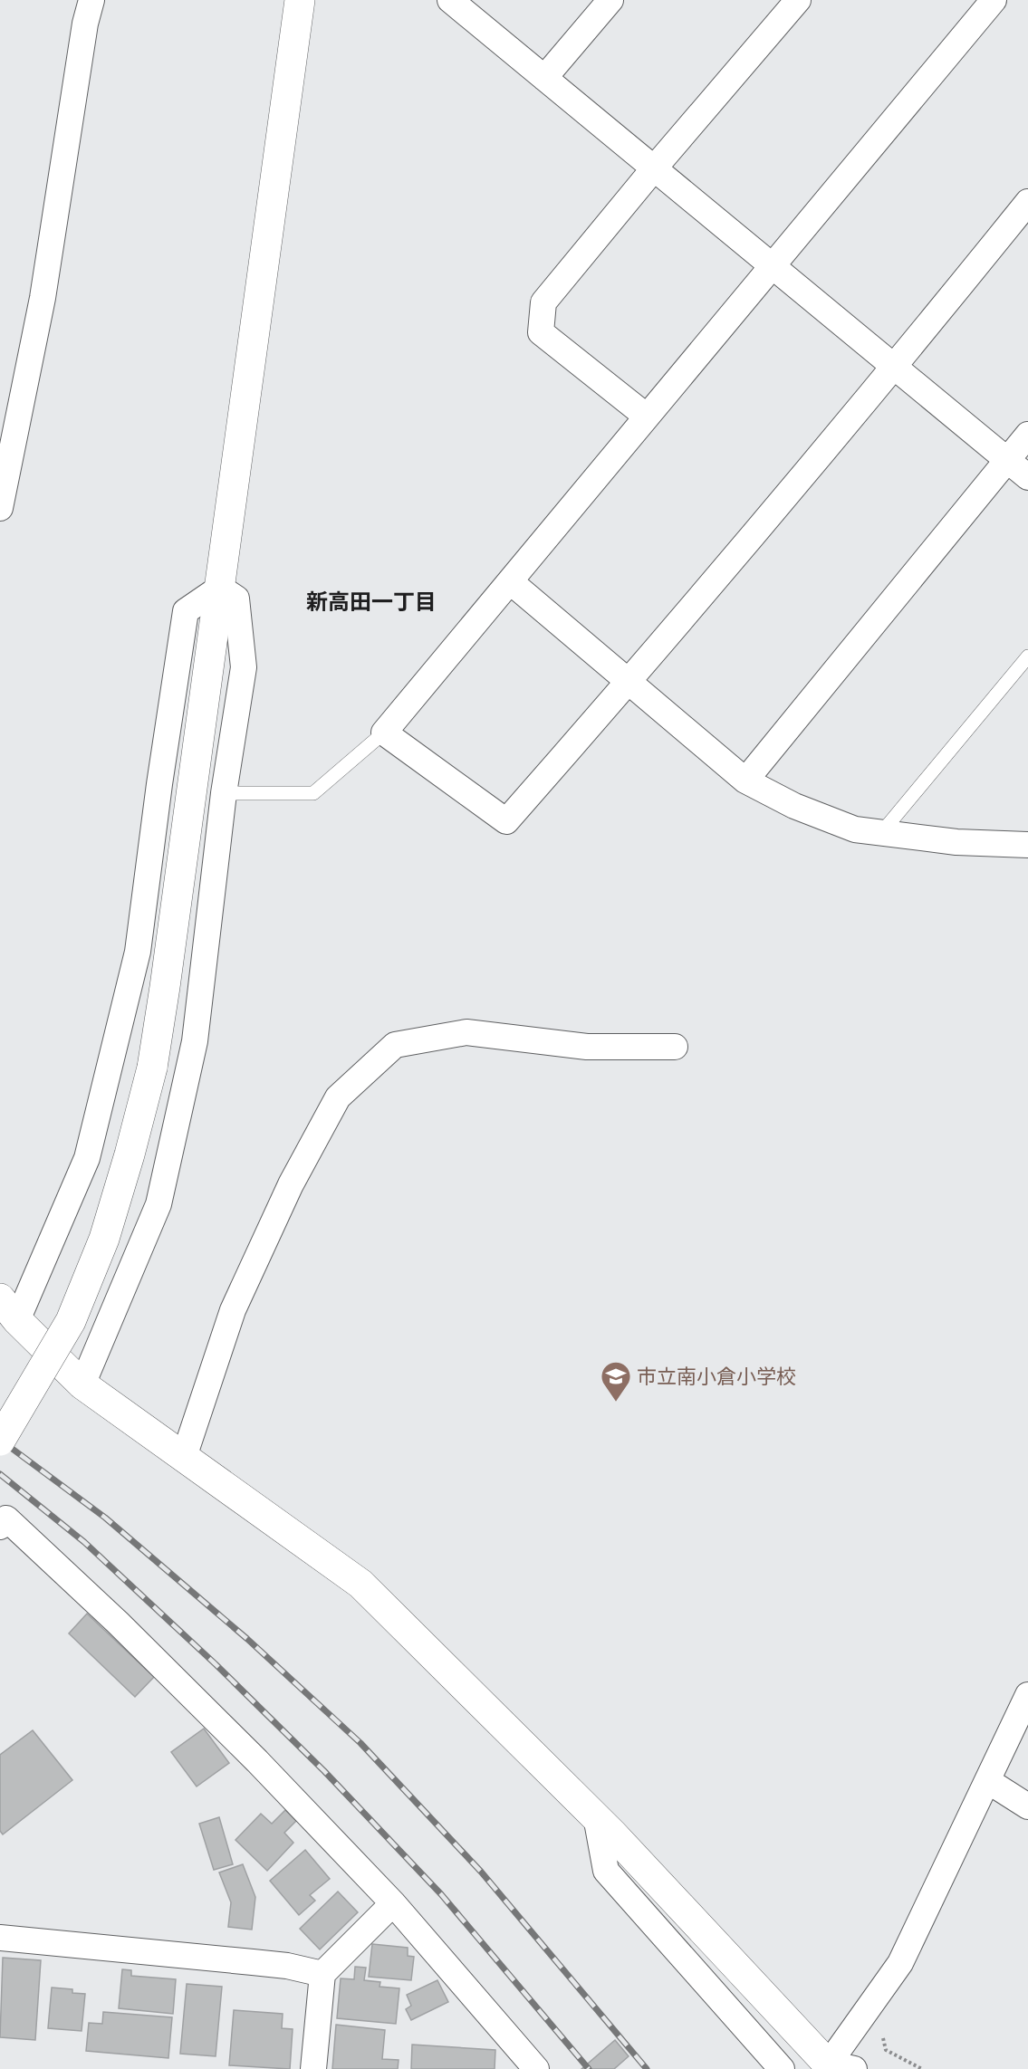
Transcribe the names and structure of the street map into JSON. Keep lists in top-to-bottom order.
{
  "districts": ["新高田一丁目"],
  "places": {
    "school or university": ["市立南小倉小学校"]
  }
}
